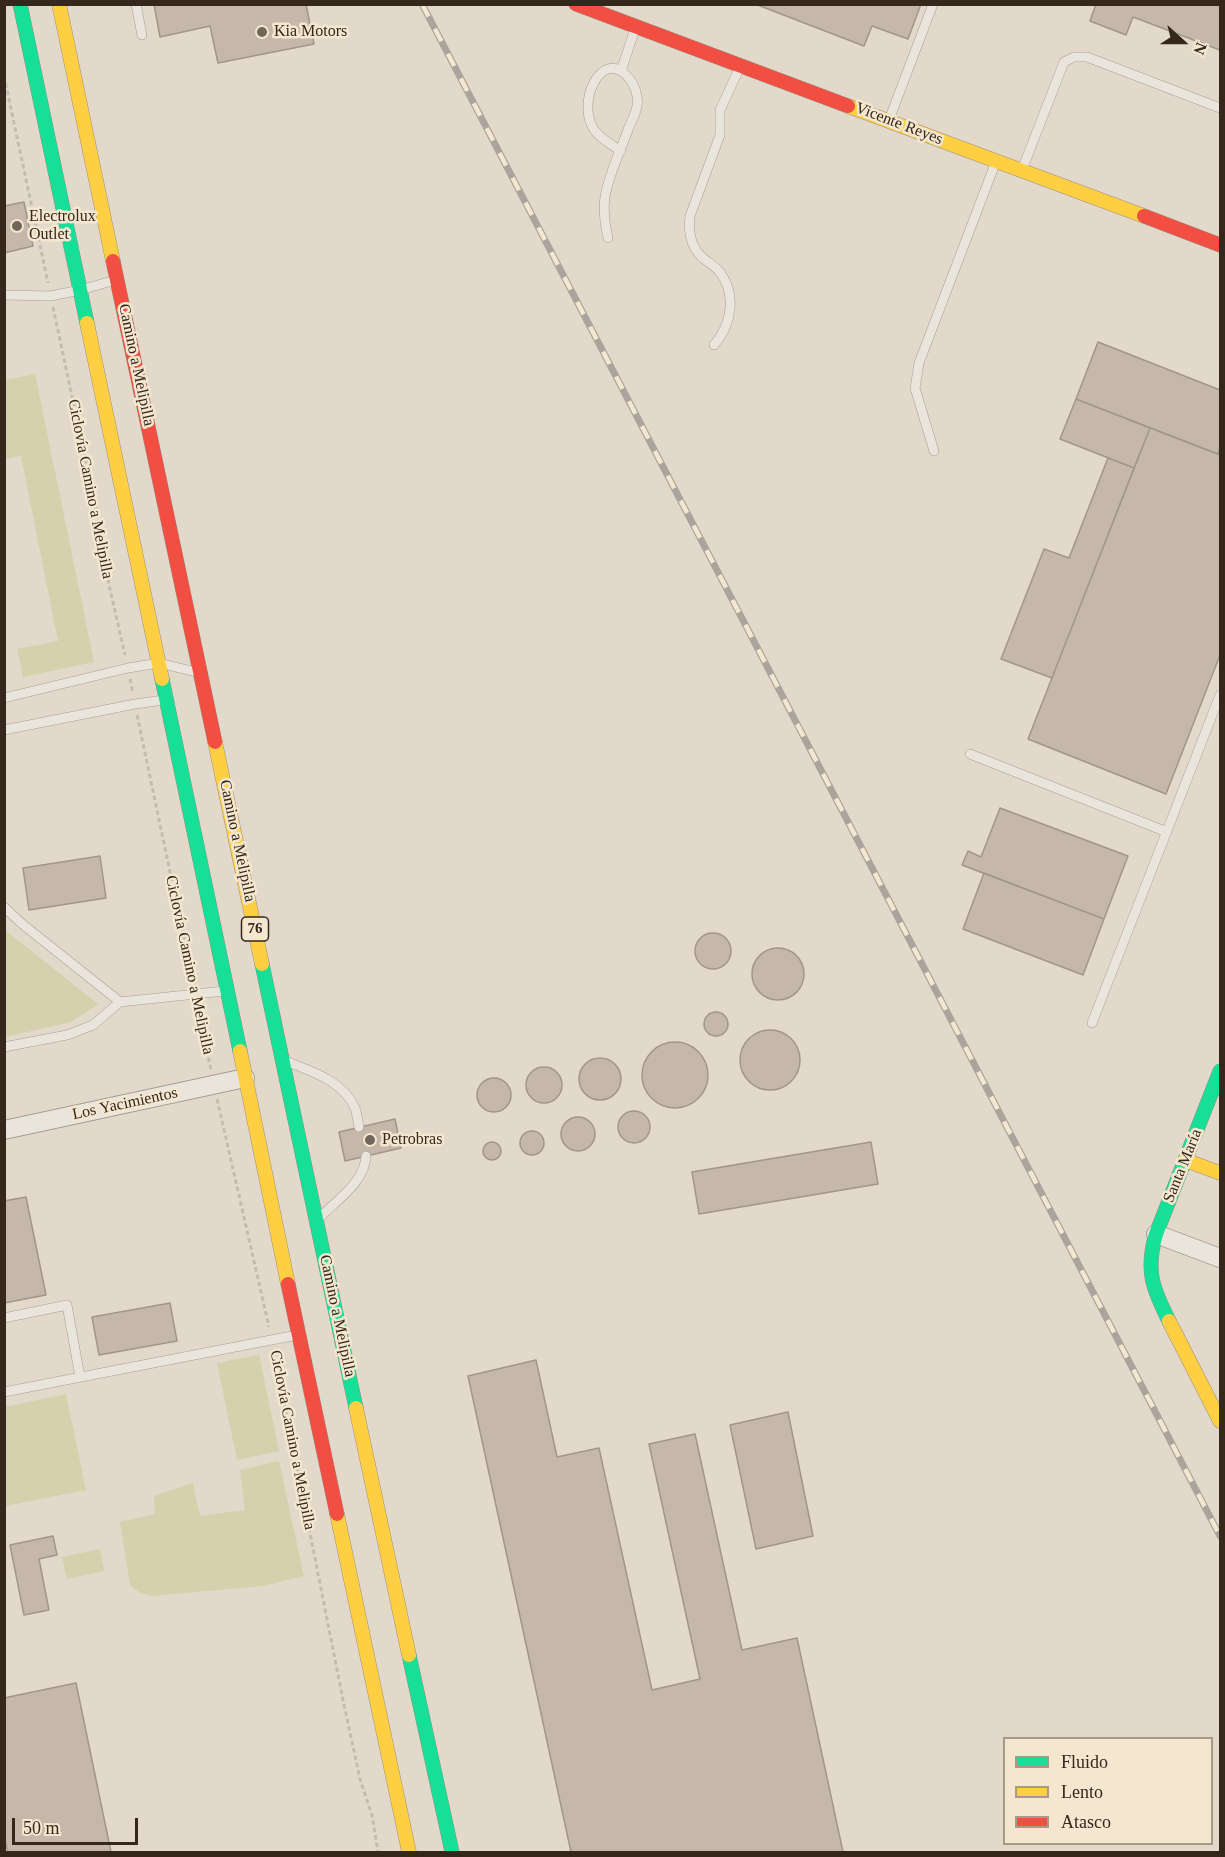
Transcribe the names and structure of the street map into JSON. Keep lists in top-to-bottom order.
{
  "streets": {
    "main road": [
      "Vicente Reyes",
      "Camino a Melipilla",
      "76",
      "Santa María"
    ],
    "street": ["Los Yacimientos"],
    "path": ["Ciclovía Camino a Melipilla"]
  },
  "crossings": [
    ["Ciclovía Camino a Melipilla", "Los Yacimientos"],
    ["76", "Los Yacimientos"]
  ],
  "places": ["Kia Motors", "Electrolux Outlet", "Petrobras"],
  "legend": ["Fluido", "Lento", "Atasco"],
  "scale_bar": "50 m",
  "north": "right"
}
